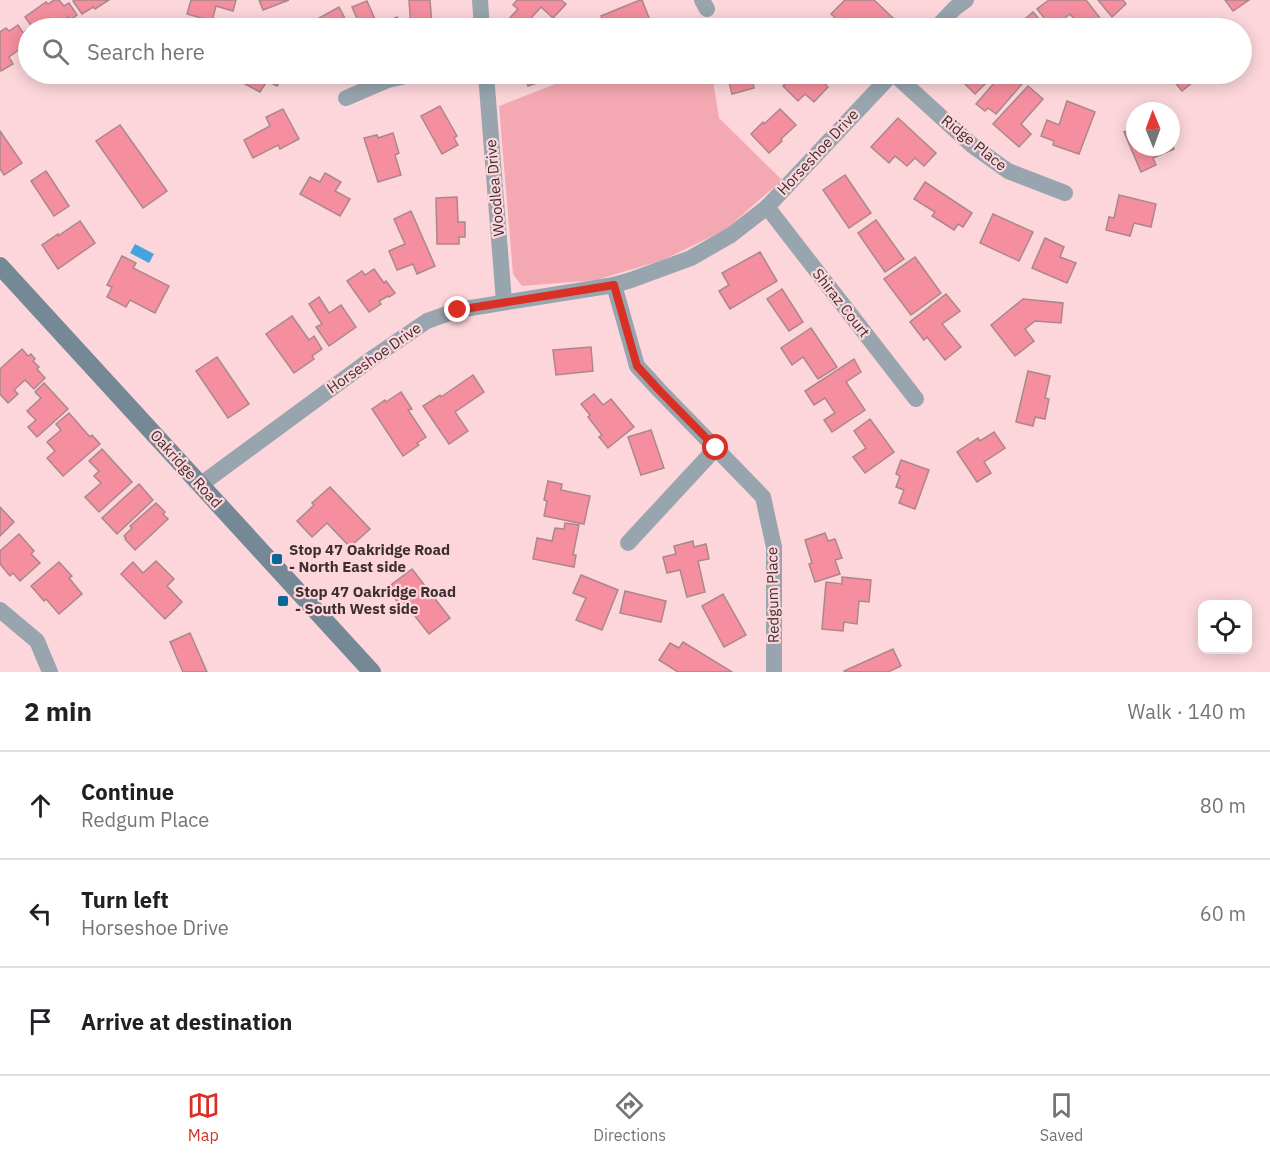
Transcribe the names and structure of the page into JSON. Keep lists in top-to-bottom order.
{
  "streets": {
    "street": [
      "Ridge Place",
      "Horseshoe Drive",
      "Woodlea Drive",
      "Shiraz Court",
      "Oakridge Road",
      "Redgum Place"
    ]
  },
  "crossings": [
    ["Horseshoe Drive", "Woodlea Drive"],
    ["Horseshoe Drive", "Shiraz Court"],
    ["Horseshoe Drive", "Oakridge Road"],
    ["Horseshoe Drive", "Redgum Place"]
  ],
  "places": {
    "transit": ["Stop 47 Oakridge Road - North East side", "Stop 47 Oakridge Road - South West side"]
  },
  "north": "top",
  "page": {
    "search": "Search here",
    "heading": ["2 min", "Walk · 140 m"],
    "list": [
      ["Continue", "Redgum Place", "80 m"],
      ["Turn left", "Horseshoe Drive", "60 m"],
      "Arrive at destination"
    ],
    "nav": ["Map", "Directions", "Saved"]
  }
}
